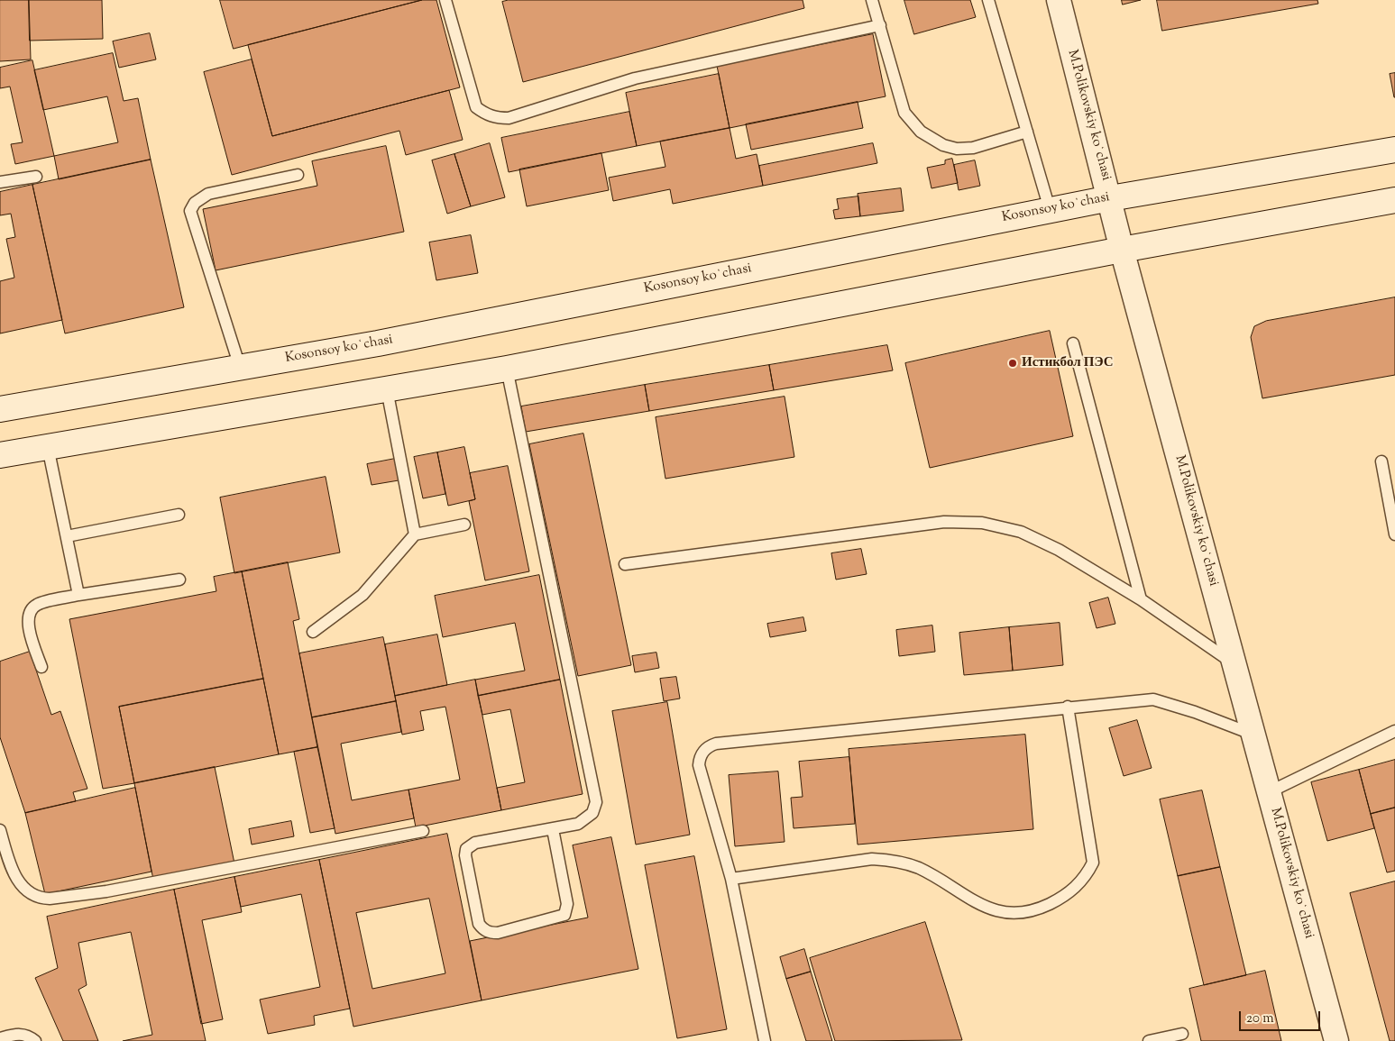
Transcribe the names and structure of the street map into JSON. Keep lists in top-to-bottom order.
{
  "streets": {
    "street": ["M.Polikovskiy koʻchasi", "Kosonsoy koʻchasi"]
  },
  "crossings": [
    ["M.Polikovskiy koʻchasi", "Kosonsoy koʻchasi"]
  ],
  "places": ["Истикбол ПЭС"],
  "scale_bar": "20 m"
}
